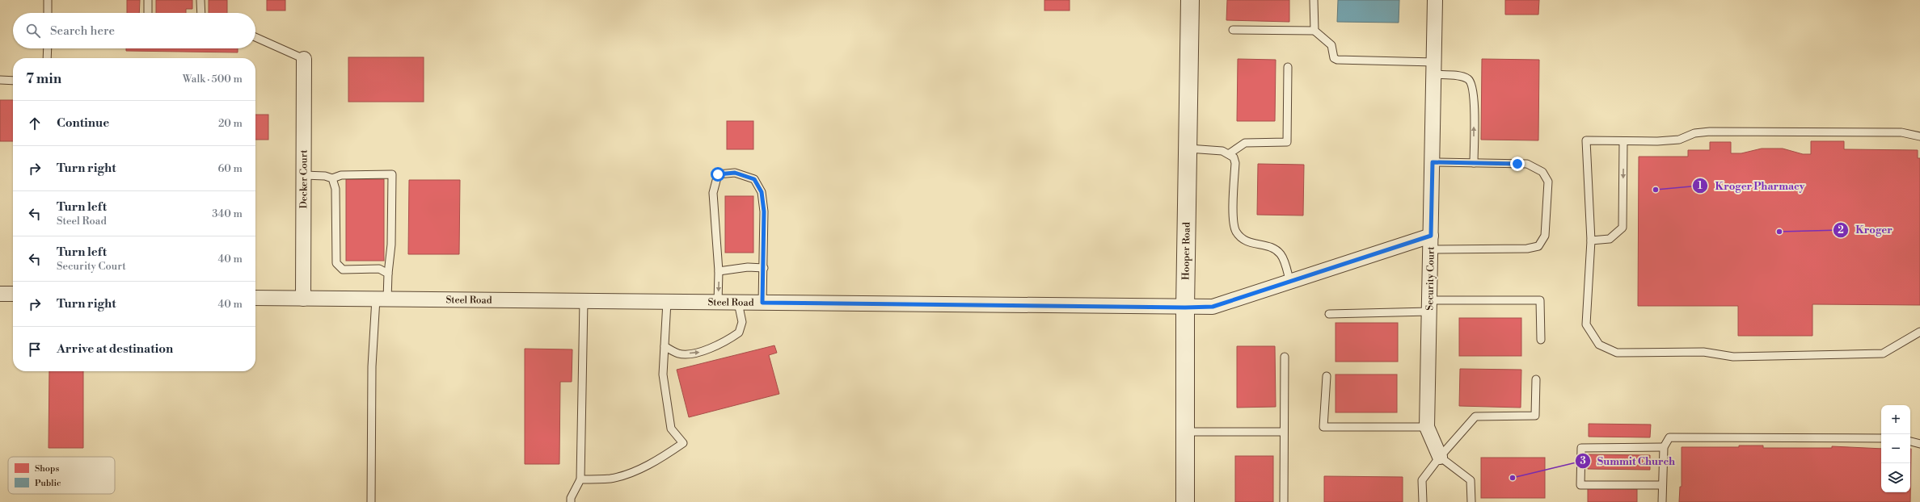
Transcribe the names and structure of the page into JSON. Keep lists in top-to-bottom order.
{
  "streets": {
    "street": [
      "Decker Court",
      "Hooper Road",
      "Security Court",
      "Steel Road"
    ]
  },
  "crossings": [
    ["Decker Court", "Steel Road"],
    ["Hooper Road", "Steel Road"],
    ["Security Court", "Steel Road"]
  ],
  "places": ["Kroger Pharmacy", "Kroger", "Summit Church"],
  "legend": ["Shops", "Public"],
  "page": {
    "search": "Search here",
    "heading": ["7 min", "Walk · 500 m"],
    "list": [
      ["Continue", "20 m"],
      ["Turn right", "60 m"],
      ["Turn left", "Steel Road", "340 m"],
      ["Turn left", "Security Court", "40 m"],
      ["Turn right", "40 m"],
      "Arrive at destination"
    ],
    "map_buttons": ["+", "−"]
  }
}
